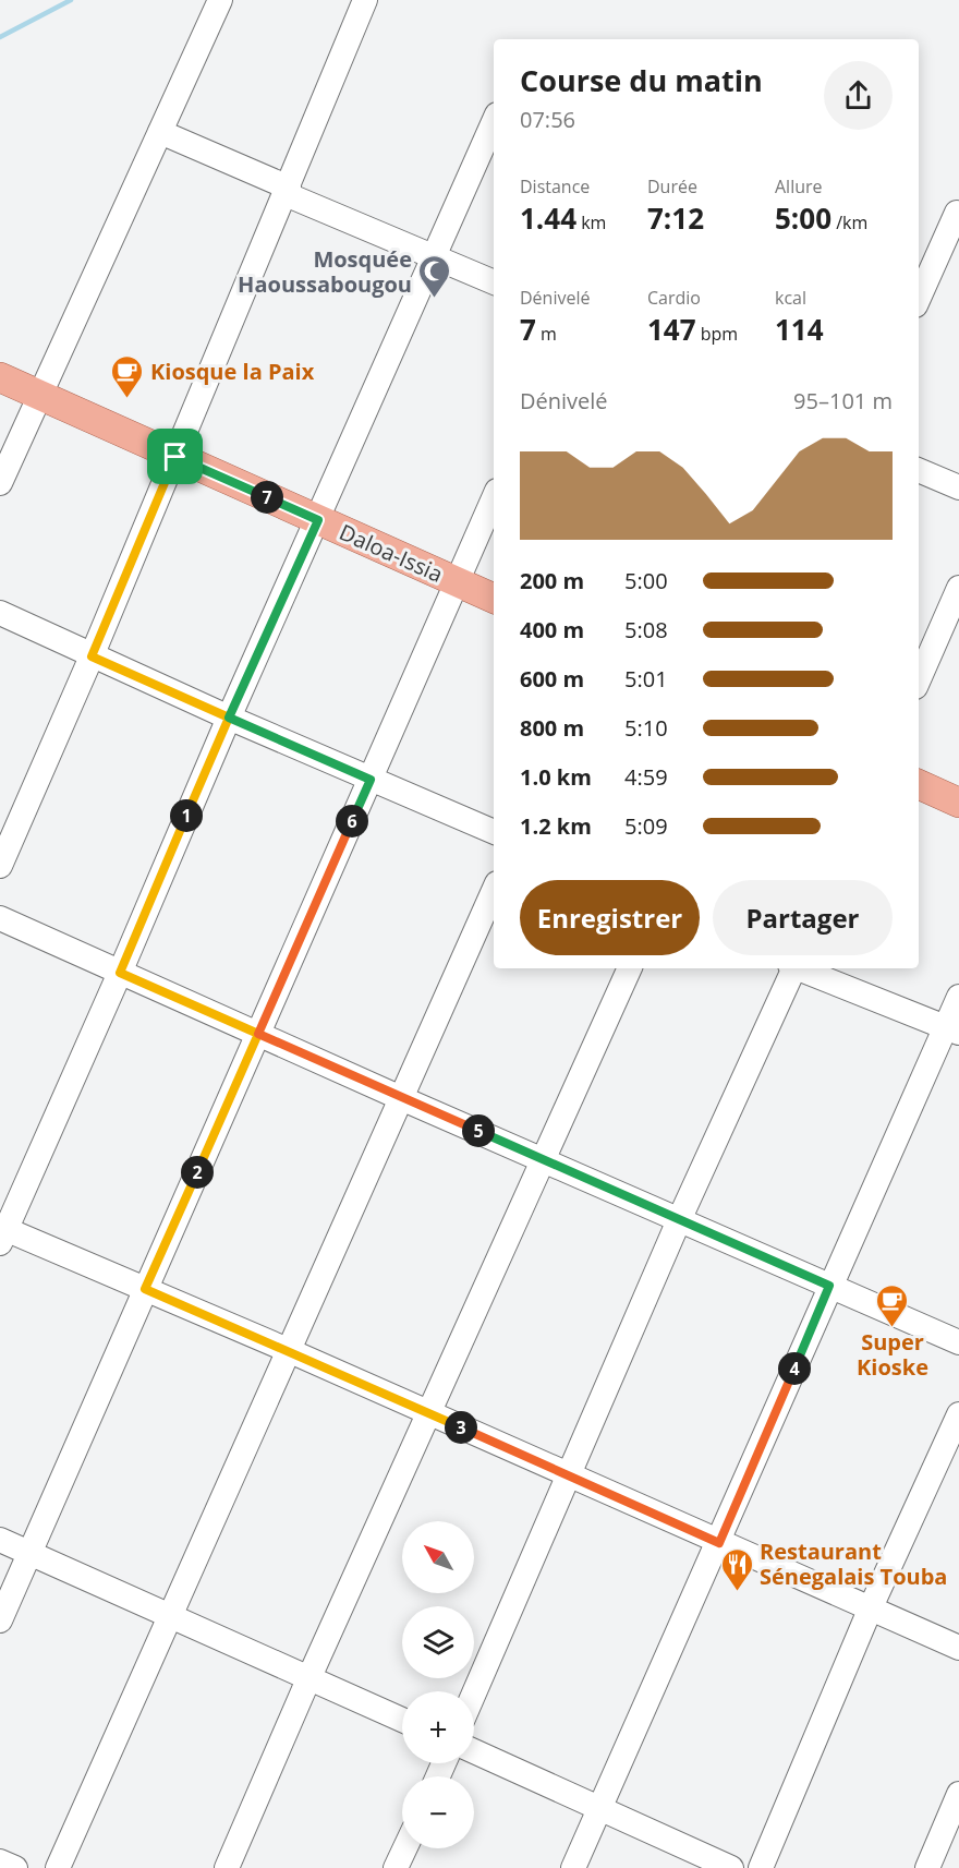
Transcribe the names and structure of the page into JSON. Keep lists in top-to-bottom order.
{
  "streets": {
    "main road": ["Daloa-Issia"]
  },
  "places": {
    "mosque": ["Mosquée Haoussabougou"],
    "cafe": ["Kiosque la Paix", "Super Kioske"],
    "restaurant": ["Restaurant Sénegalais Touba"]
  },
  "north": "top left",
  "page": {
    "heading": ["Course du matin", "07:56"],
    "stats": [
      ["Distance", "1.44 km"],
      ["Durée", "7:12"],
      ["Allure", "5:00 /km"],
      ["Dénivelé", "7 m"],
      ["Cardio", "147 bpm"],
      ["kcal", "114"]
    ],
    "chart": ["Dénivelé", "95–101 m"],
    "pins": [
      "7",
      "1",
      "6",
      "5",
      "2",
      "4",
      "3"
    ],
    "list": [
      {
        "name": "200 m",
        "note": "5:00"
      },
      {
        "name": "400 m",
        "note": "5:08"
      },
      {
        "name": "600 m",
        "note": "5:01"
      },
      {
        "name": "800 m",
        "note": "5:10"
      },
      {
        "name": "1.0 km",
        "note": "4:59"
      },
      {
        "name": "1.2 km",
        "note": "5:09"
      }
    ],
    "buttons": ["Enregistrer", "Partager"],
    "map_buttons": ["+", "−"]
  }
}
